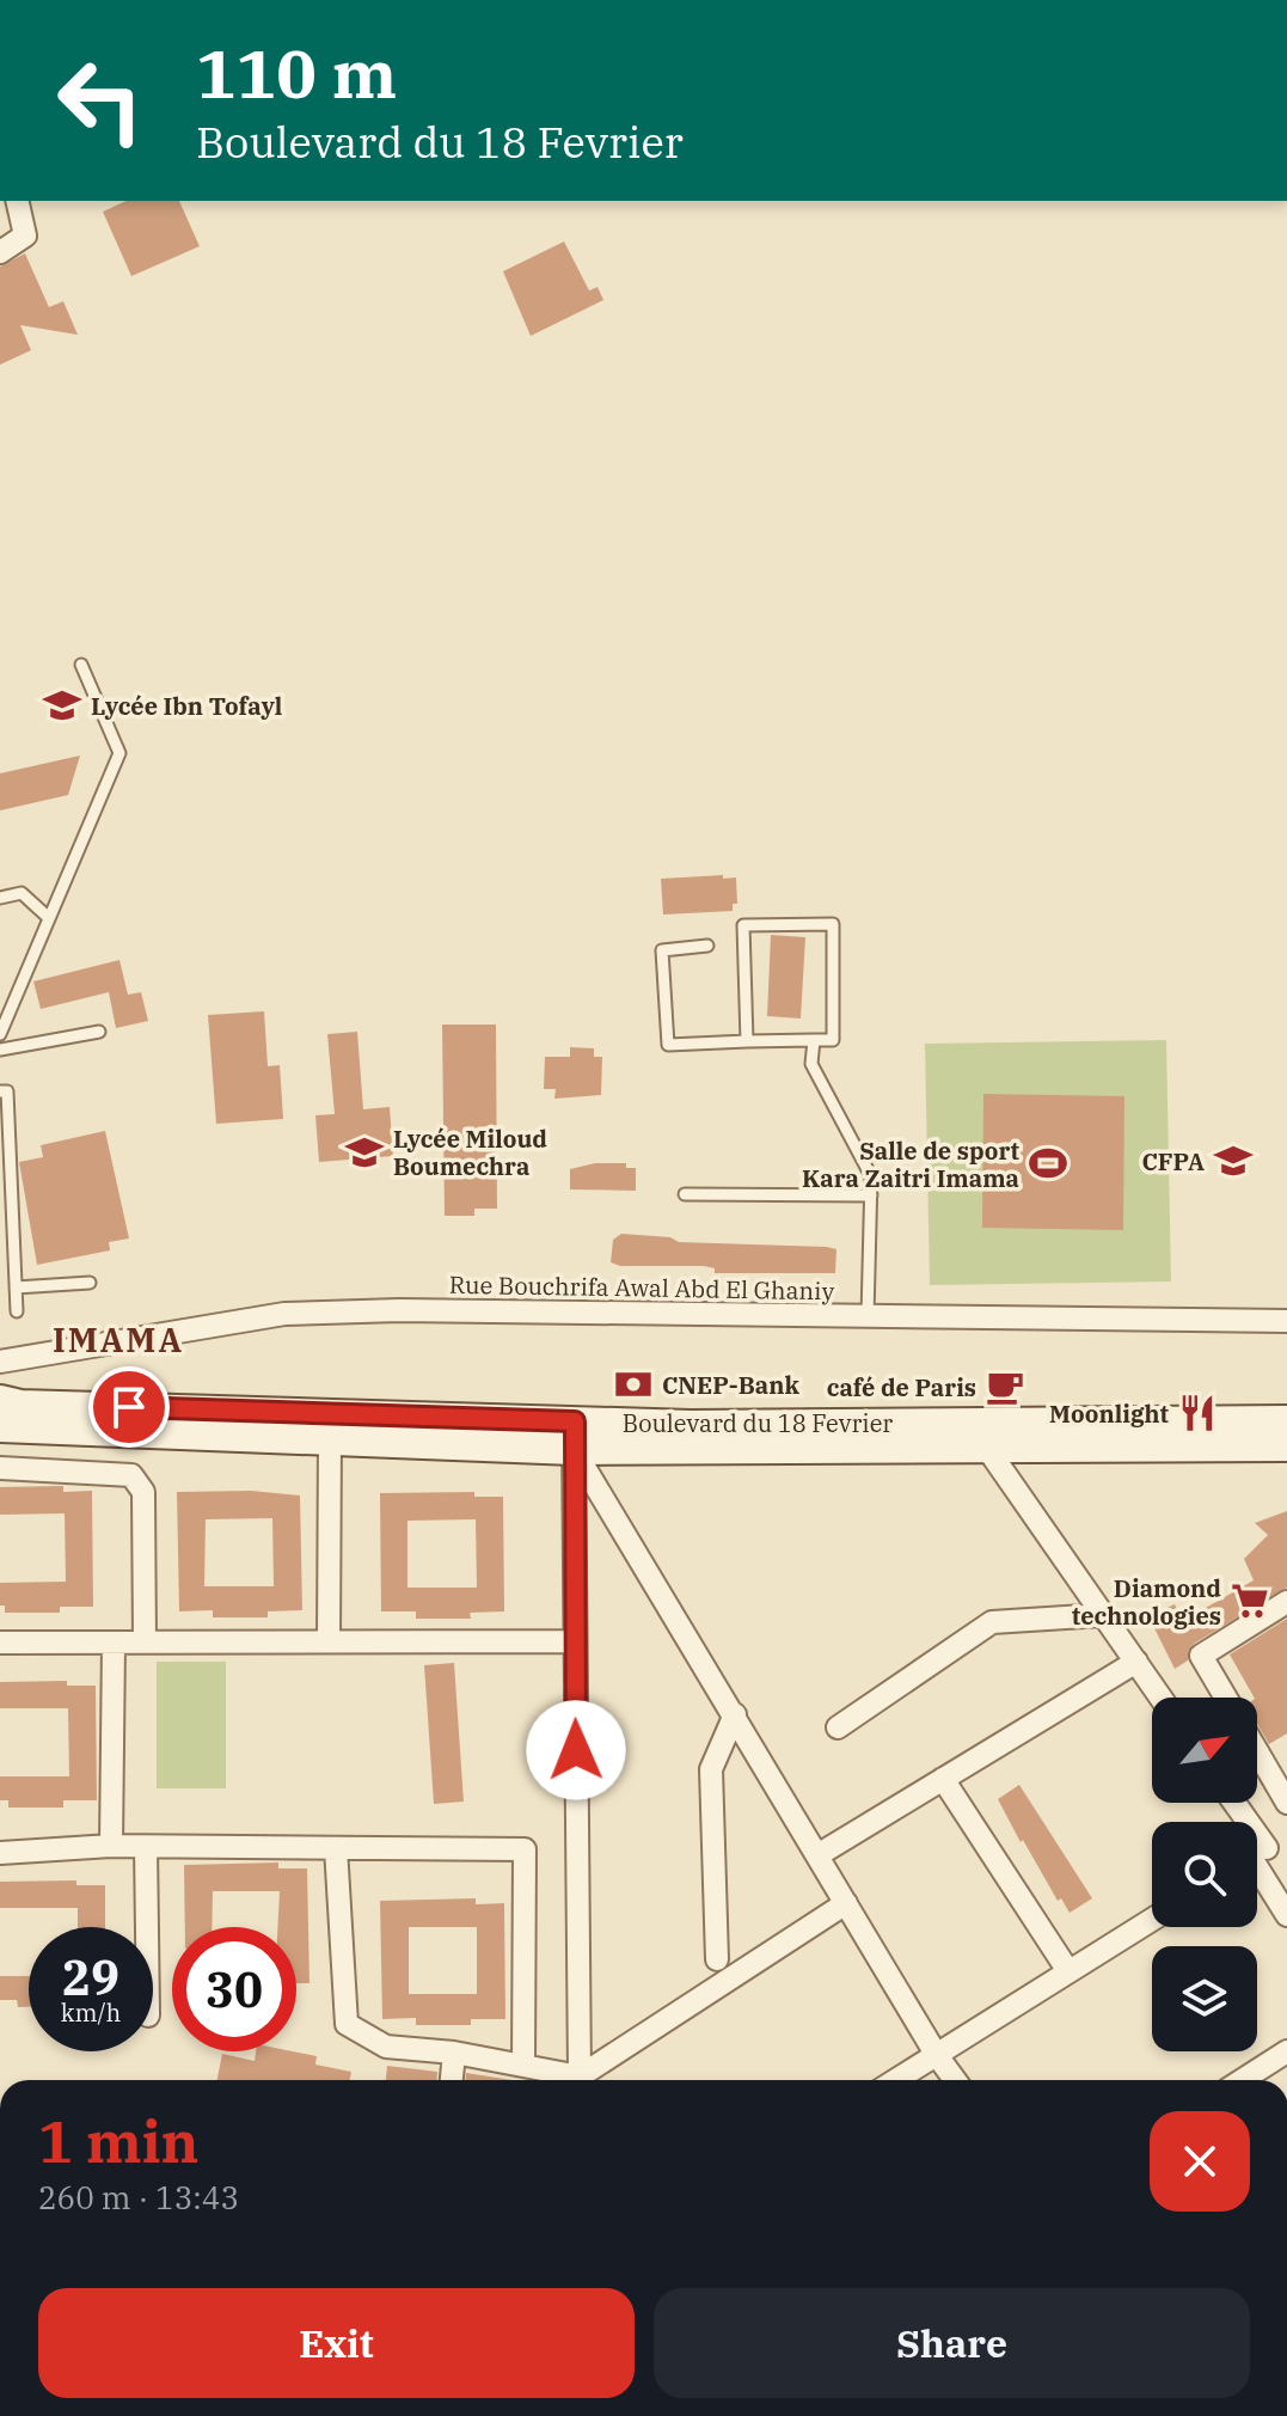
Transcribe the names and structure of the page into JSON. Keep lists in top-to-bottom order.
{
  "streets": {
    "main road": ["Boulevard du 18 Fevrier"],
    "street": ["Rue Bouchrifa Awal Abd El Ghaniy"]
  },
  "districts": ["IMAMA"],
  "places": {
    "school or university": ["Lycée Ibn Tofayl", "Lycée Miloud Boumechra", "CFPA"],
    "sports": ["Salle de sport Kara Zaitri Imama"],
    "bank": ["CNEP-Bank"],
    "cafe": ["café de Paris"],
    "restaurant": ["Moonlight"],
    "supermarket": ["Diamond technologies"]
  },
  "north": "top right",
  "page": {
    "turn": ["110 m", "Boulevard du 18 Fevrier"],
    "speed": "29 km/h",
    "limit": "30",
    "heading": ["1 min", "260 m · 13:43"],
    "buttons": ["Exit", "Share"]
  }
}
